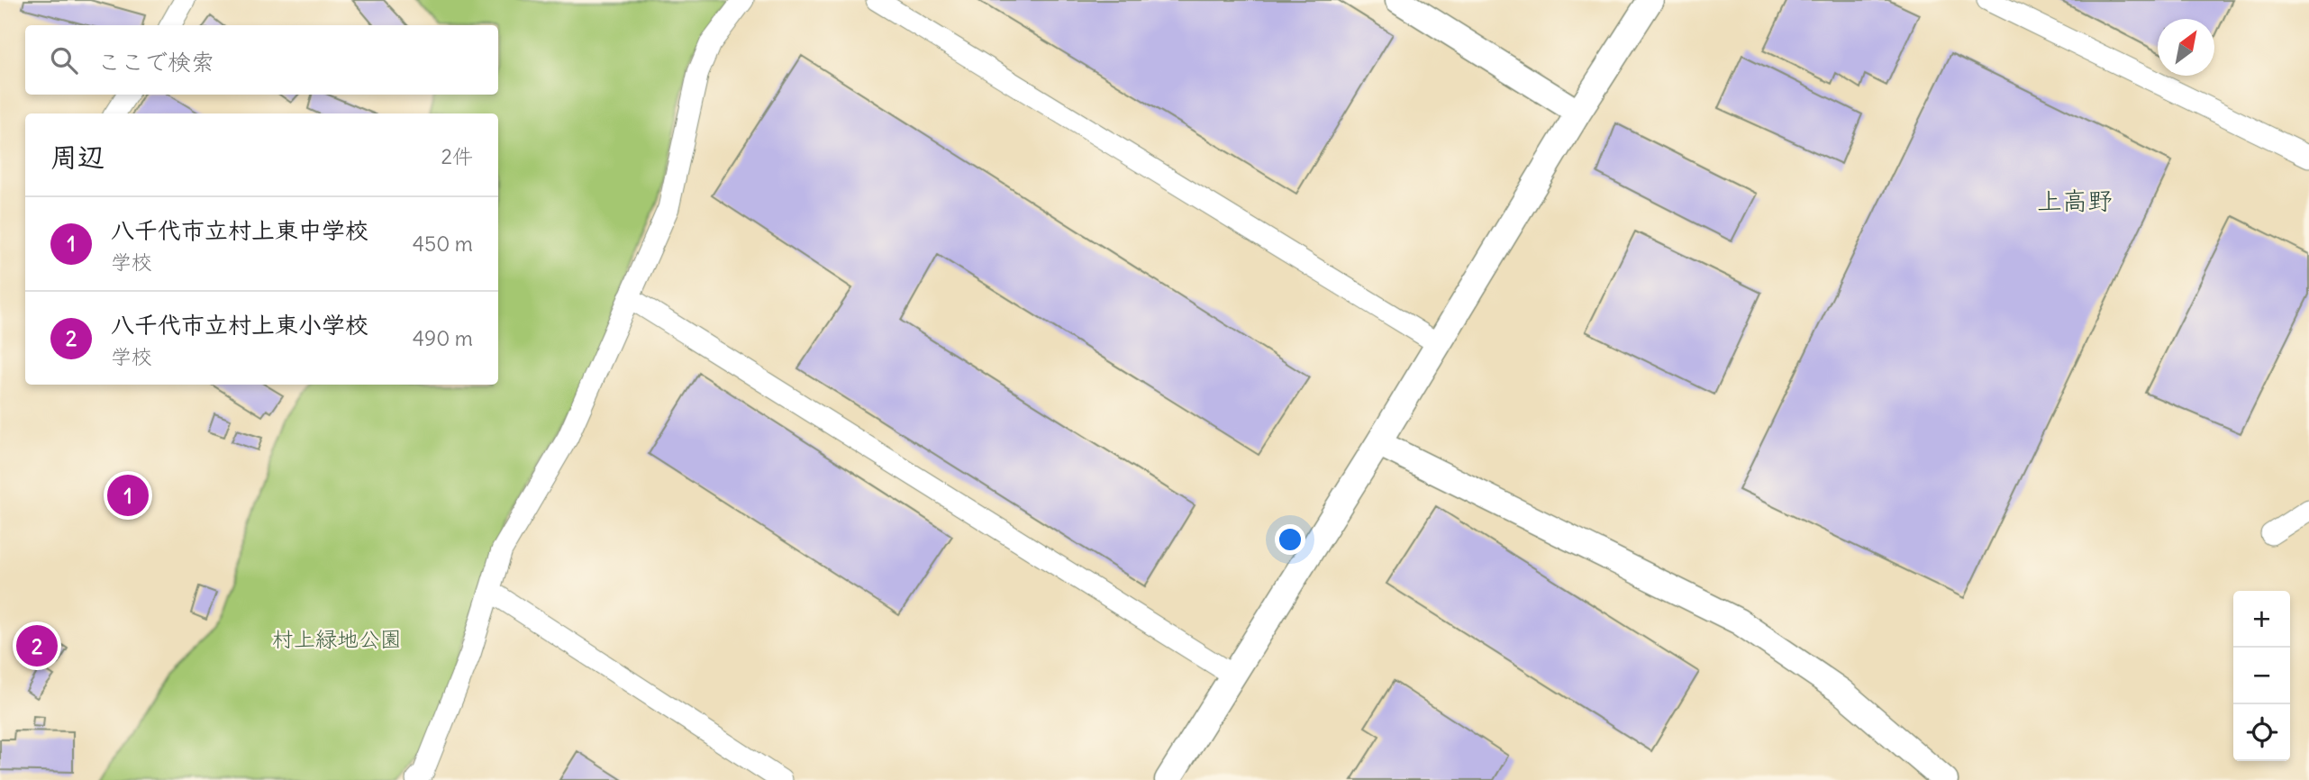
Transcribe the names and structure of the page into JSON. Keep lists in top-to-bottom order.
{
  "districts": ["上高野"],
  "parks": ["村上緑地公園"],
  "north": "top right",
  "page": {
    "search": "ここで検索",
    "heading": ["周辺", "2件"],
    "list": [
      {
        "mark": "1",
        "name": "八千代市立村上東中学校",
        "note": "学校",
        "value": "450 m"
      },
      {
        "mark": "2",
        "name": "八千代市立村上東小学校",
        "note": "学校",
        "value": "490 m"
      }
    ],
    "pins": ["1", "2"],
    "map_buttons": ["+", "−"]
  }
}
